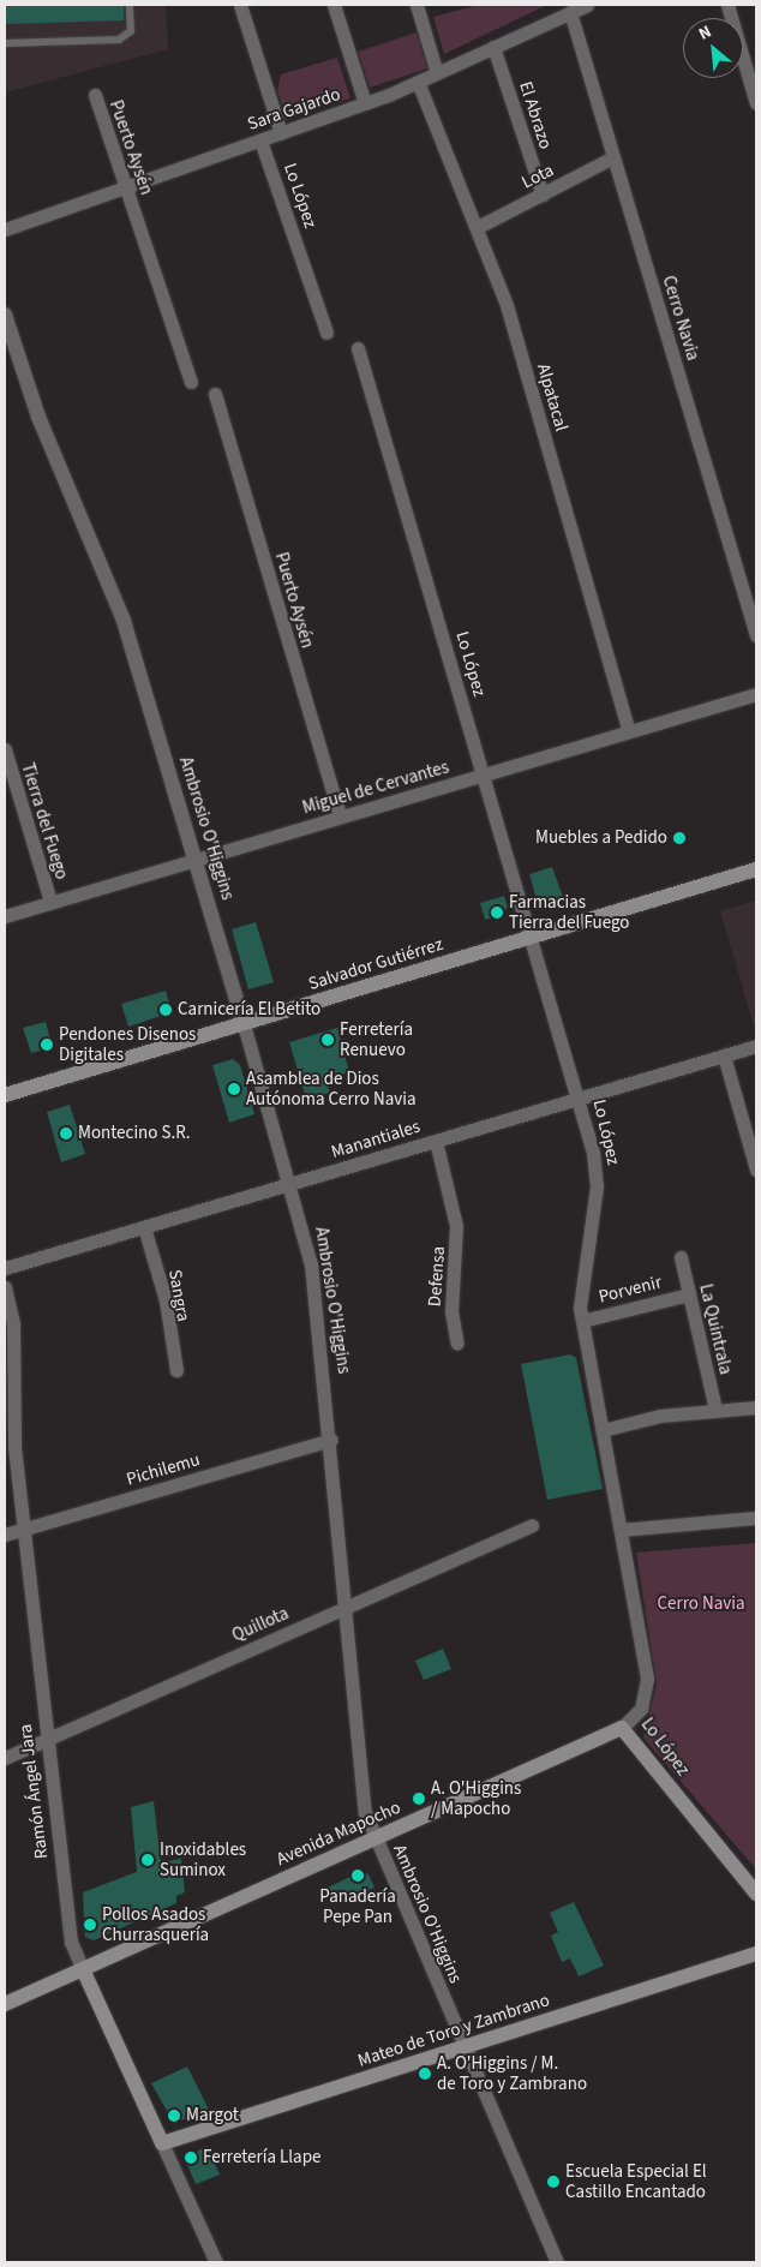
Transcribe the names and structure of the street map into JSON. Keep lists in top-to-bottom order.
{
  "streets": {
    "main road": [
      "Lo López",
      "Salvador Gutiérrez",
      "Ramón Ángel Jara",
      "Avenida Mapocho",
      "Mateo de Toro y Zambrano"
    ],
    "street": [
      "Sara Gajardo",
      "El Abrazo",
      "Puerto Aysén",
      "Lota",
      "Cerro Navia",
      "Alpatacal",
      "Miguel de Cervantes",
      "Tierra del Fuego",
      "Ambrosio O'Higgins",
      "Manantiales",
      "Defensa",
      "Porvenir",
      "Sangra",
      "La Quintrala",
      "Pichilemu",
      "Quillota"
    ]
  },
  "crossings": [
    ["Sara Gajardo", "El Abrazo"],
    ["Sara Gajardo", "Puerto Aysén"],
    ["Sara Gajardo", "Lo López"],
    ["Sara Gajardo", "Cerro Navia"],
    ["Sara Gajardo", "Alpatacal"],
    ["El Abrazo", "Lota"],
    ["Puerto Aysén", "Miguel de Cervantes"],
    ["Lota", "Cerro Navia"],
    ["Lota", "Alpatacal"],
    ["Lo López", "Miguel de Cervantes"],
    ["Lo López", "Salvador Gutiérrez"],
    ["Lo López", "Manantiales"],
    ["Lo López", "Porvenir"],
    ["Lo López", "Avenida Mapocho"],
    ["Alpatacal", "Miguel de Cervantes"],
    ["Miguel de Cervantes", "Tierra del Fuego"],
    ["Miguel de Cervantes", "Ambrosio O'Higgins"],
    ["Ambrosio O'Higgins", "Salvador Gutiérrez"],
    ["Ambrosio O'Higgins", "Manantiales"],
    ["Ambrosio O'Higgins", "Pichilemu"],
    ["Ambrosio O'Higgins", "Quillota"],
    ["Ambrosio O'Higgins", "Avenida Mapocho"],
    ["Ambrosio O'Higgins", "Mateo de Toro y Zambrano"],
    ["Manantiales", "Defensa"],
    ["Manantiales", "Sangra"],
    ["Porvenir", "La Quintrala"],
    ["Pichilemu", "Ramón Ángel Jara"],
    ["Quillota", "Ramón Ángel Jara"],
    ["Ramón Ángel Jara", "Avenida Mapocho"],
    ["Ramón Ángel Jara", "Mateo de Toro y Zambrano"]
  ],
  "parks": ["Cerro Navia"],
  "places": [
    "Muebles a Pedido",
    "Farmacias Tierra del Fuego",
    "Carnicería El Betito",
    "Ferretería Renuevo",
    "Pendones Disenos Digitales",
    "Asamblea de Dios Autónoma Cerro Navia",
    "Montecino S.R.",
    "A. O'Higgins / Mapocho",
    "Inoxidables Suminox",
    "Panadería Pepe Pan",
    "Pollos Asados Churrasquería",
    "A. O'Higgins / M. de Toro y Zambrano",
    "Margot",
    "Ferretería Llape",
    "Escuela Especial El Castillo Encantado"
  ],
  "north": "top left"
}
